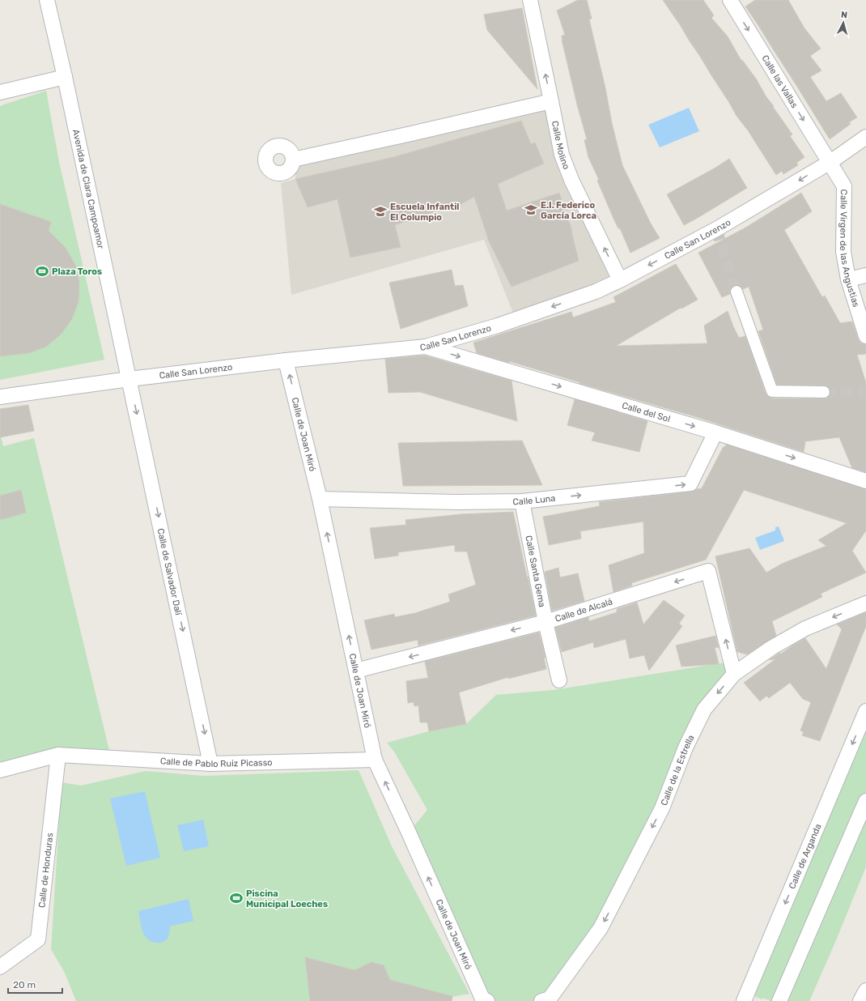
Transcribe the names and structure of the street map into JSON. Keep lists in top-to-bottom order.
{
  "streets": {
    "street": [
      "Calle las Vallas",
      "Calle Molino",
      "Avenida de Clara Campoamor",
      "Calle San Lorenzo",
      "Calle Virgen de las Angustias",
      "Calle del Sol",
      "Calle de Joan Miró",
      "Calle Luna",
      "Calle de Salvador Dalí",
      "Calle Santa Gema",
      "Calle de Alcalá",
      "Calle de Pablo Ruiz Picasso",
      "Calle de la Estrella",
      "Calle de Arganda",
      "Calle de Honduras"
    ]
  },
  "crossings": [
    ["Calle las Vallas", "Calle San Lorenzo"],
    ["Calle las Vallas", "Calle Virgen de las Angustias"],
    ["Calle Molino", "Calle San Lorenzo"],
    ["Avenida de Clara Campoamor", "Calle San Lorenzo"],
    ["Avenida de Clara Campoamor", "Calle de Salvador Dalí"],
    ["Calle San Lorenzo", "Calle Virgen de las Angustias"],
    ["Calle San Lorenzo", "Calle del Sol"],
    ["Calle San Lorenzo", "Calle de Joan Miró"],
    ["Calle San Lorenzo", "Calle de Salvador Dalí"],
    ["Calle del Sol", "Calle Luna"],
    ["Calle de Joan Miró", "Calle Luna"],
    ["Calle de Joan Miró", "Calle de Alcalá"],
    ["Calle de Joan Miró", "Calle de Pablo Ruiz Picasso"],
    ["Calle Luna", "Calle Santa Gema"],
    ["Calle de Salvador Dalí", "Calle de Pablo Ruiz Picasso"],
    ["Calle Santa Gema", "Calle de Alcalá"],
    ["Calle de Alcalá", "Calle de la Estrella"],
    ["Calle de Pablo Ruiz Picasso", "Calle de Honduras"]
  ],
  "one_way": [
    "Calle las Vallas",
    "Calle Molino",
    "Calle San Lorenzo",
    "Calle del Sol",
    "Calle de Joan Miró",
    "Calle Luna",
    "Calle de Salvador Dalí",
    "Calle de Alcalá",
    "Calle de la Estrella"
  ],
  "places": {
    "school or university": ["E.I. Federico García Lorca", "Escuela Infantil El Columpio"],
    "sports": ["Plaza Toros", "Piscina Municipal Loeches"]
  },
  "scale_bar": "20 m",
  "north": "top"
}
